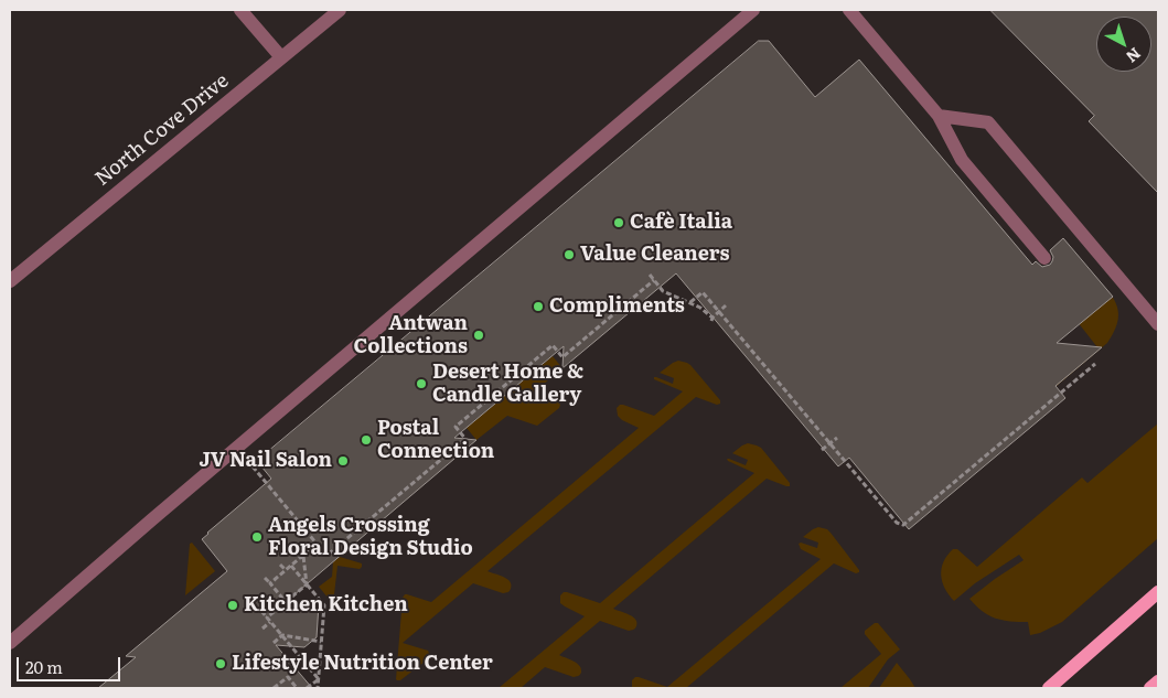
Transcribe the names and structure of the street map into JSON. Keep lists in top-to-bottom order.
{
  "streets": {
    "street": ["North Cove Drive"]
  },
  "places": [
    "Cafè Italia",
    "Value Cleaners",
    "Compliments",
    "Antwan Collections",
    "Desert Home & Candle Gallery",
    "Postal Connection",
    "JV Nail Salon",
    "Angels Crossing Floral Design Studio",
    "Kitchen Kitchen",
    "Lifestyle Nutrition Center"
  ],
  "scale_bar": "20 m",
  "north": "bottom right"
}
